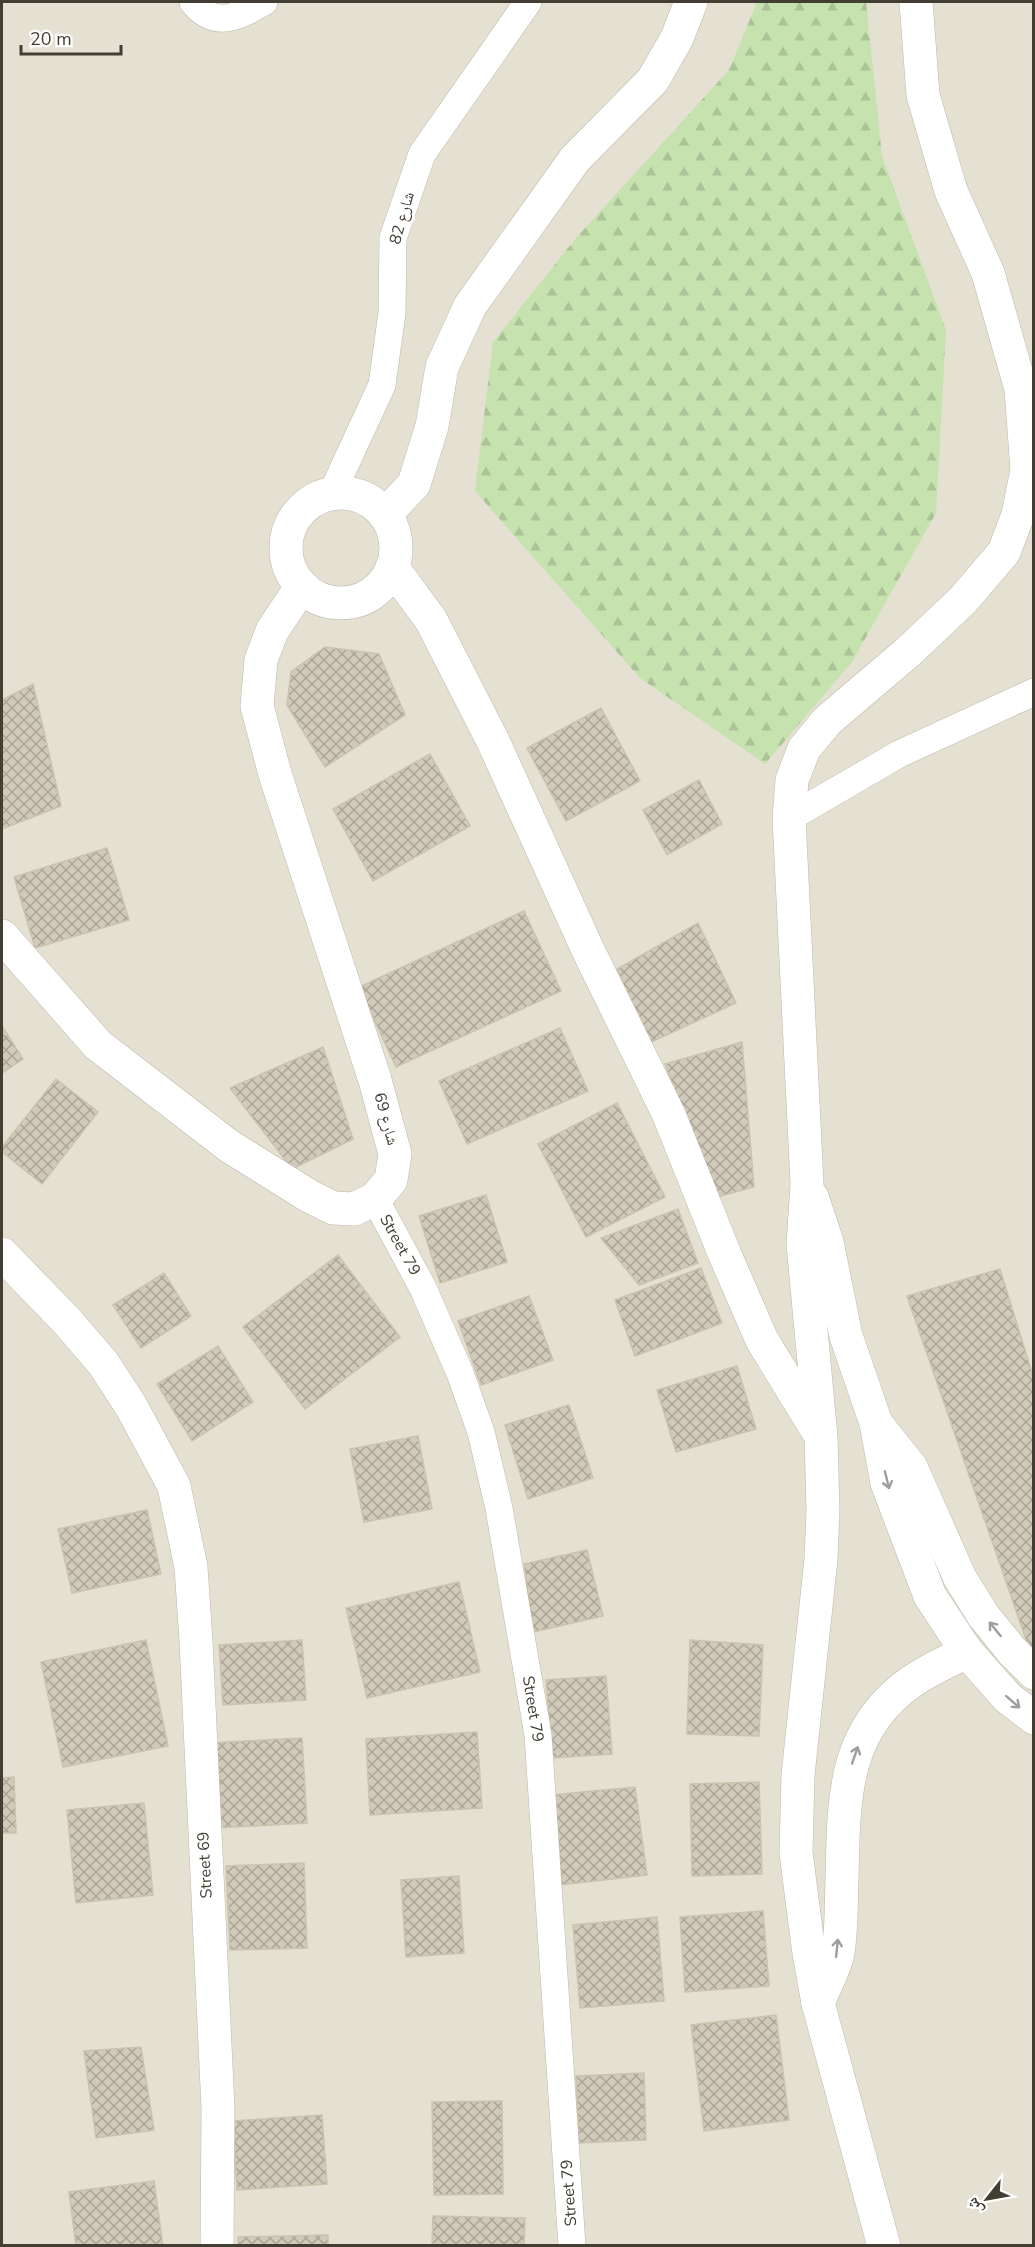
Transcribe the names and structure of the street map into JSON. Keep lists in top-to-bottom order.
{
  "streets": {
    "street": [
      "شارع 82",
      "شارع 69",
      "Street 79",
      "Street 69"
    ]
  },
  "crossings": [
    ["شارع 82", "شارع 69"],
    ["شارع 69", "Street 79"]
  ],
  "scale_bar": "20 m",
  "north": "bottom left"
}
